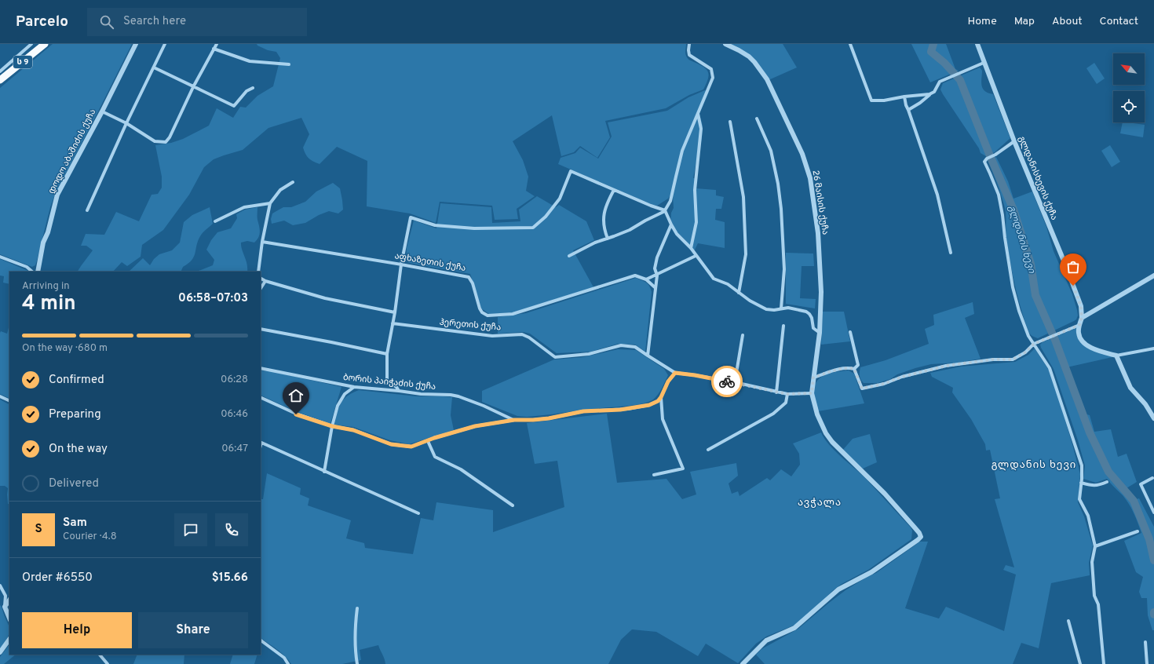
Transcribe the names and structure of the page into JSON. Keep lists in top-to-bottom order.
{
  "streets": {
    "highway": ["ს 9"],
    "street": [
      "დოდო აბაშიძის ქუჩა",
      "გლდანისხევის ქუჩა",
      "26 მაისის ქუჩა",
      "აფხაზეთის ქუჩა",
      "ჰერეთის ქუჩა",
      "ბორის პაიჭაძის ქუჩა"
    ]
  },
  "districts": ["გლდანის ხევი", "ავჭალა"],
  "water": ["გლდანის ხევი"],
  "north": "top left",
  "page": {
    "header": "Parcelo",
    "search": "Search here",
    "nav": [
      "Home",
      "Map",
      "About",
      "Contact"
    ],
    "heading": ["4 min", "Arriving in", "06:58–07:03"],
    "panel": [
      "Sam",
      "Courier · 4.8",
      "Order #6550",
      "$15.66"
    ],
    "bar": "On the way · 680 m",
    "list": [
      ["Confirmed", "06:28"],
      ["Preparing", "06:46"],
      ["On the way", "06:47"],
      "Delivered"
    ],
    "round": "S",
    "buttons": ["Help", "Share"]
  }
}
